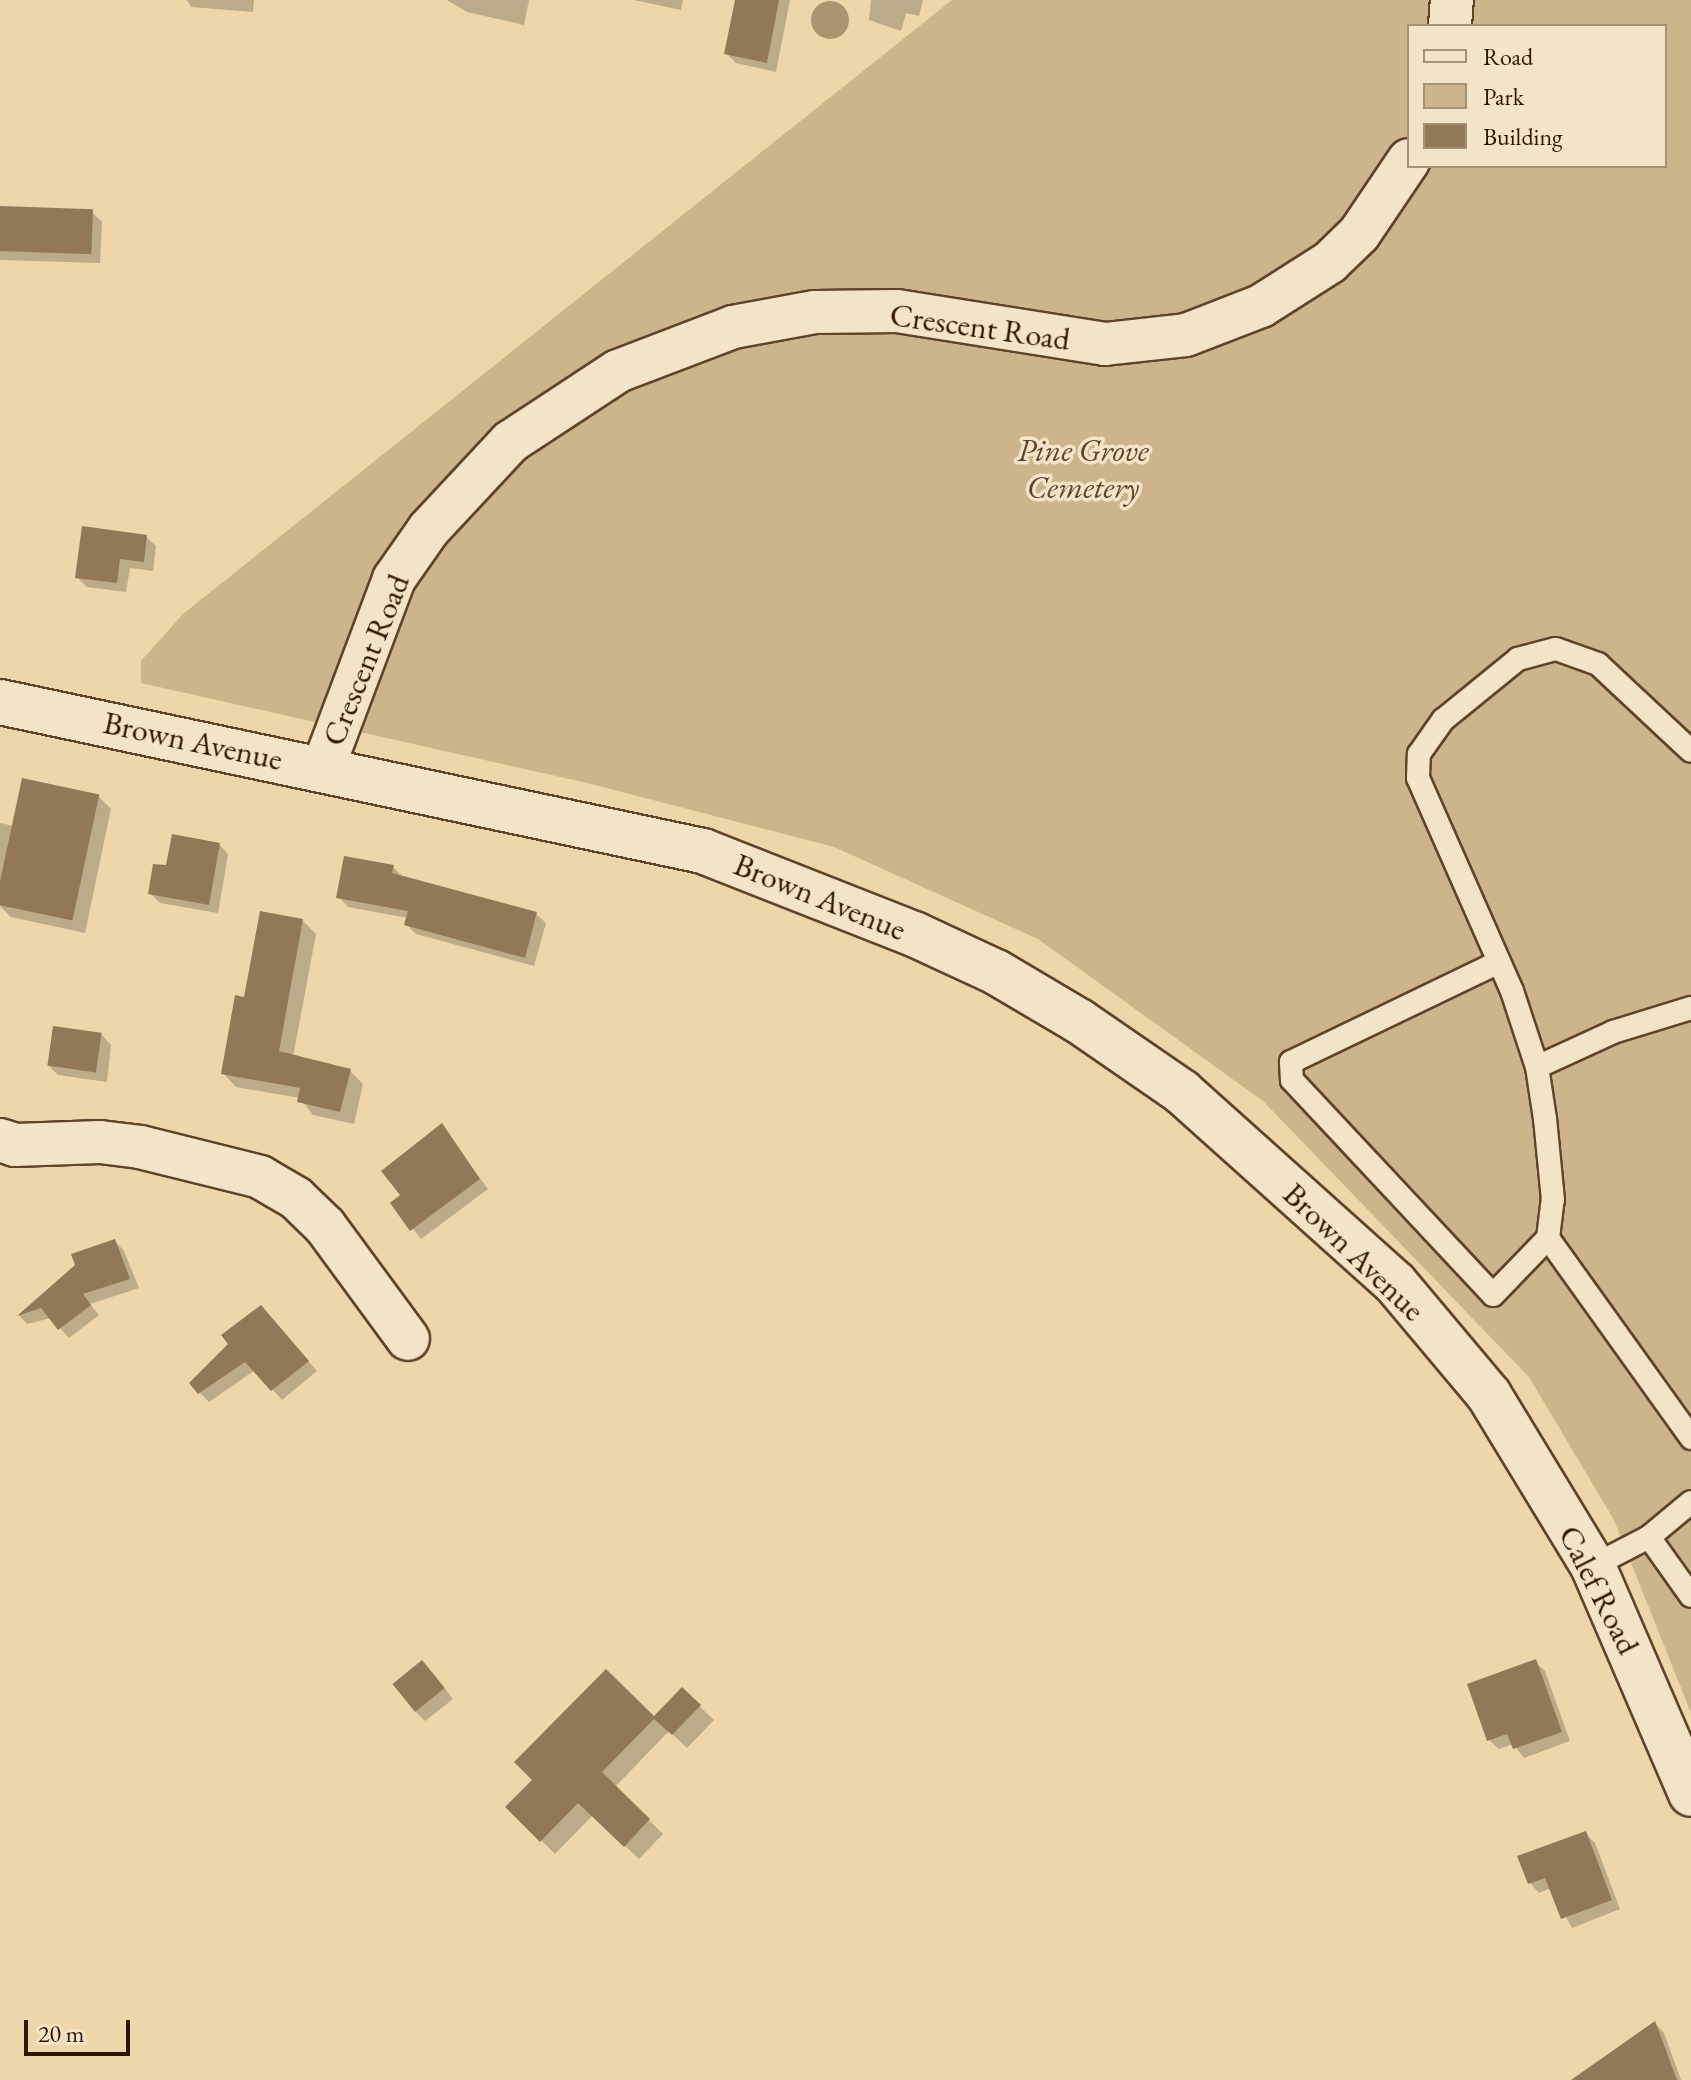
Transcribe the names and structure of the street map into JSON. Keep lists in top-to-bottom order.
{
  "streets": {
    "main road": ["Brown Avenue", "Calef Road"],
    "street": ["Crescent Road"]
  },
  "crossings": [
    ["Crescent Road", "Brown Avenue"],
    ["Brown Avenue", "Calef Road"]
  ],
  "parks": ["Pine Grove Cemetery"],
  "legend": ["Road", "Park", "Building"],
  "scale_bar": "20 m"
}
